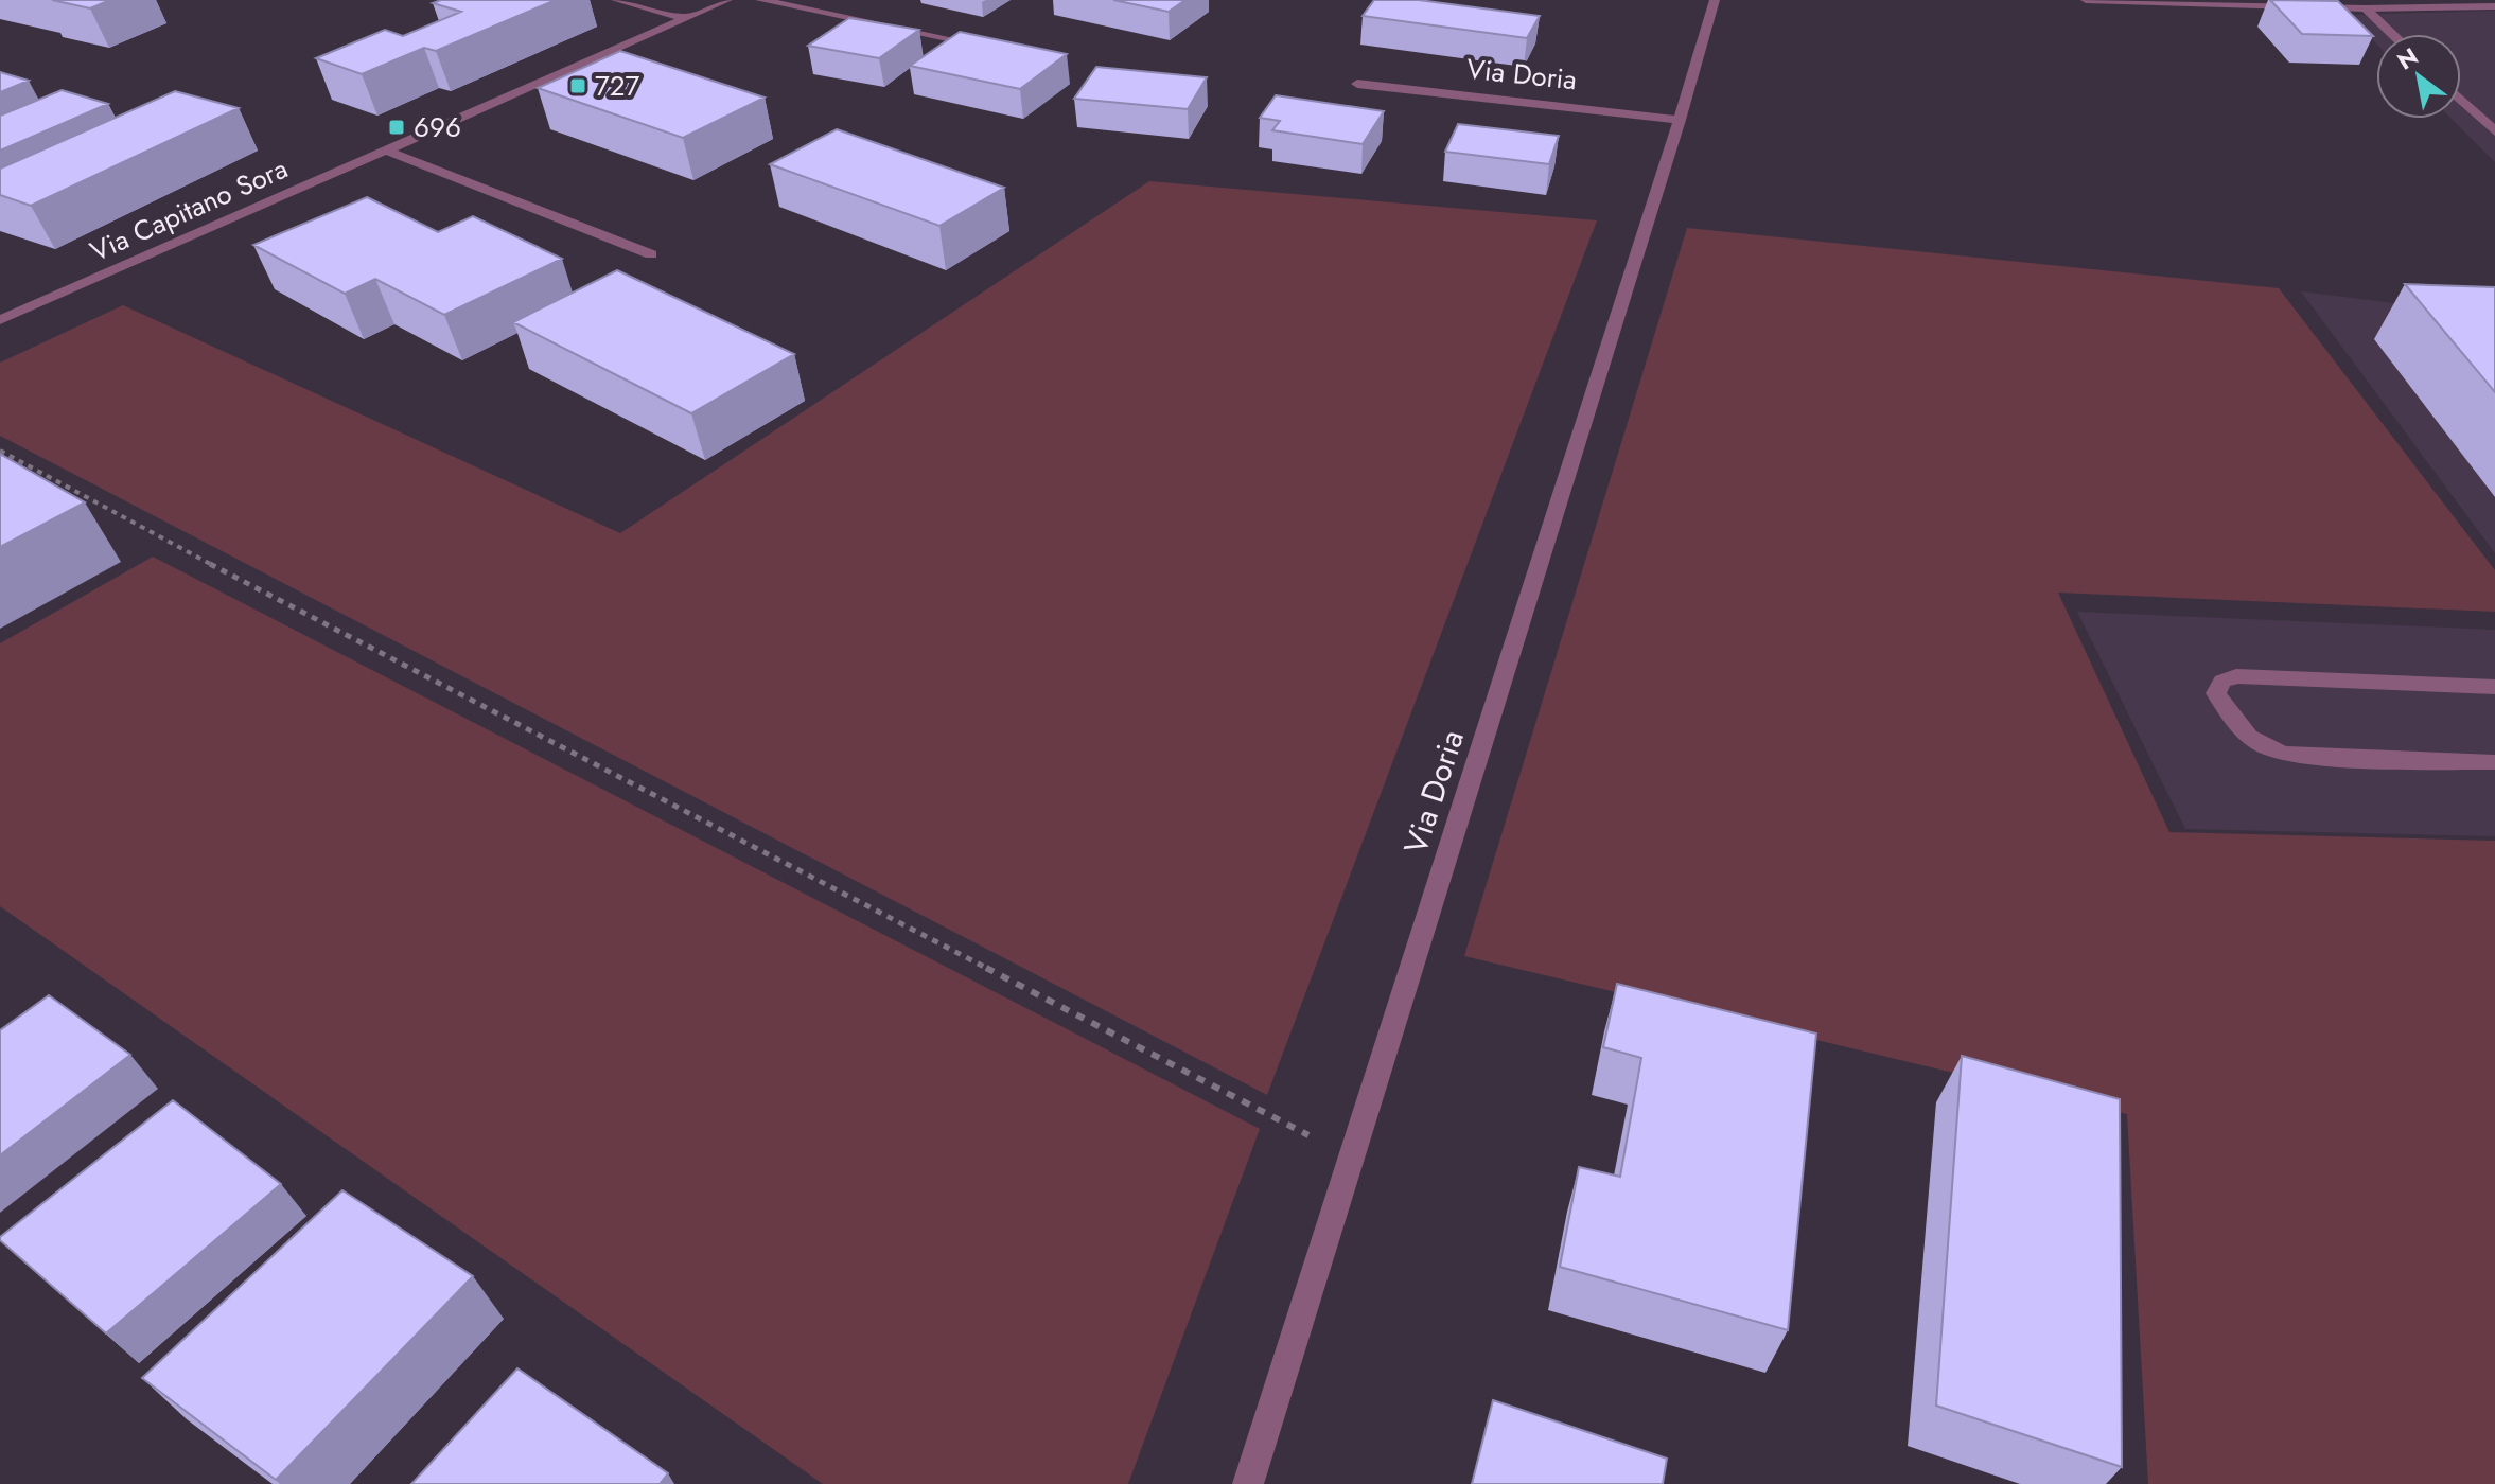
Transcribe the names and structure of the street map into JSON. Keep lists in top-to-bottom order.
{
  "streets": {
    "street": ["Via Doria", "Via Capitano Sora"]
  },
  "places": {
    "transit": ["727", "696"]
  },
  "north": "top left"
}
